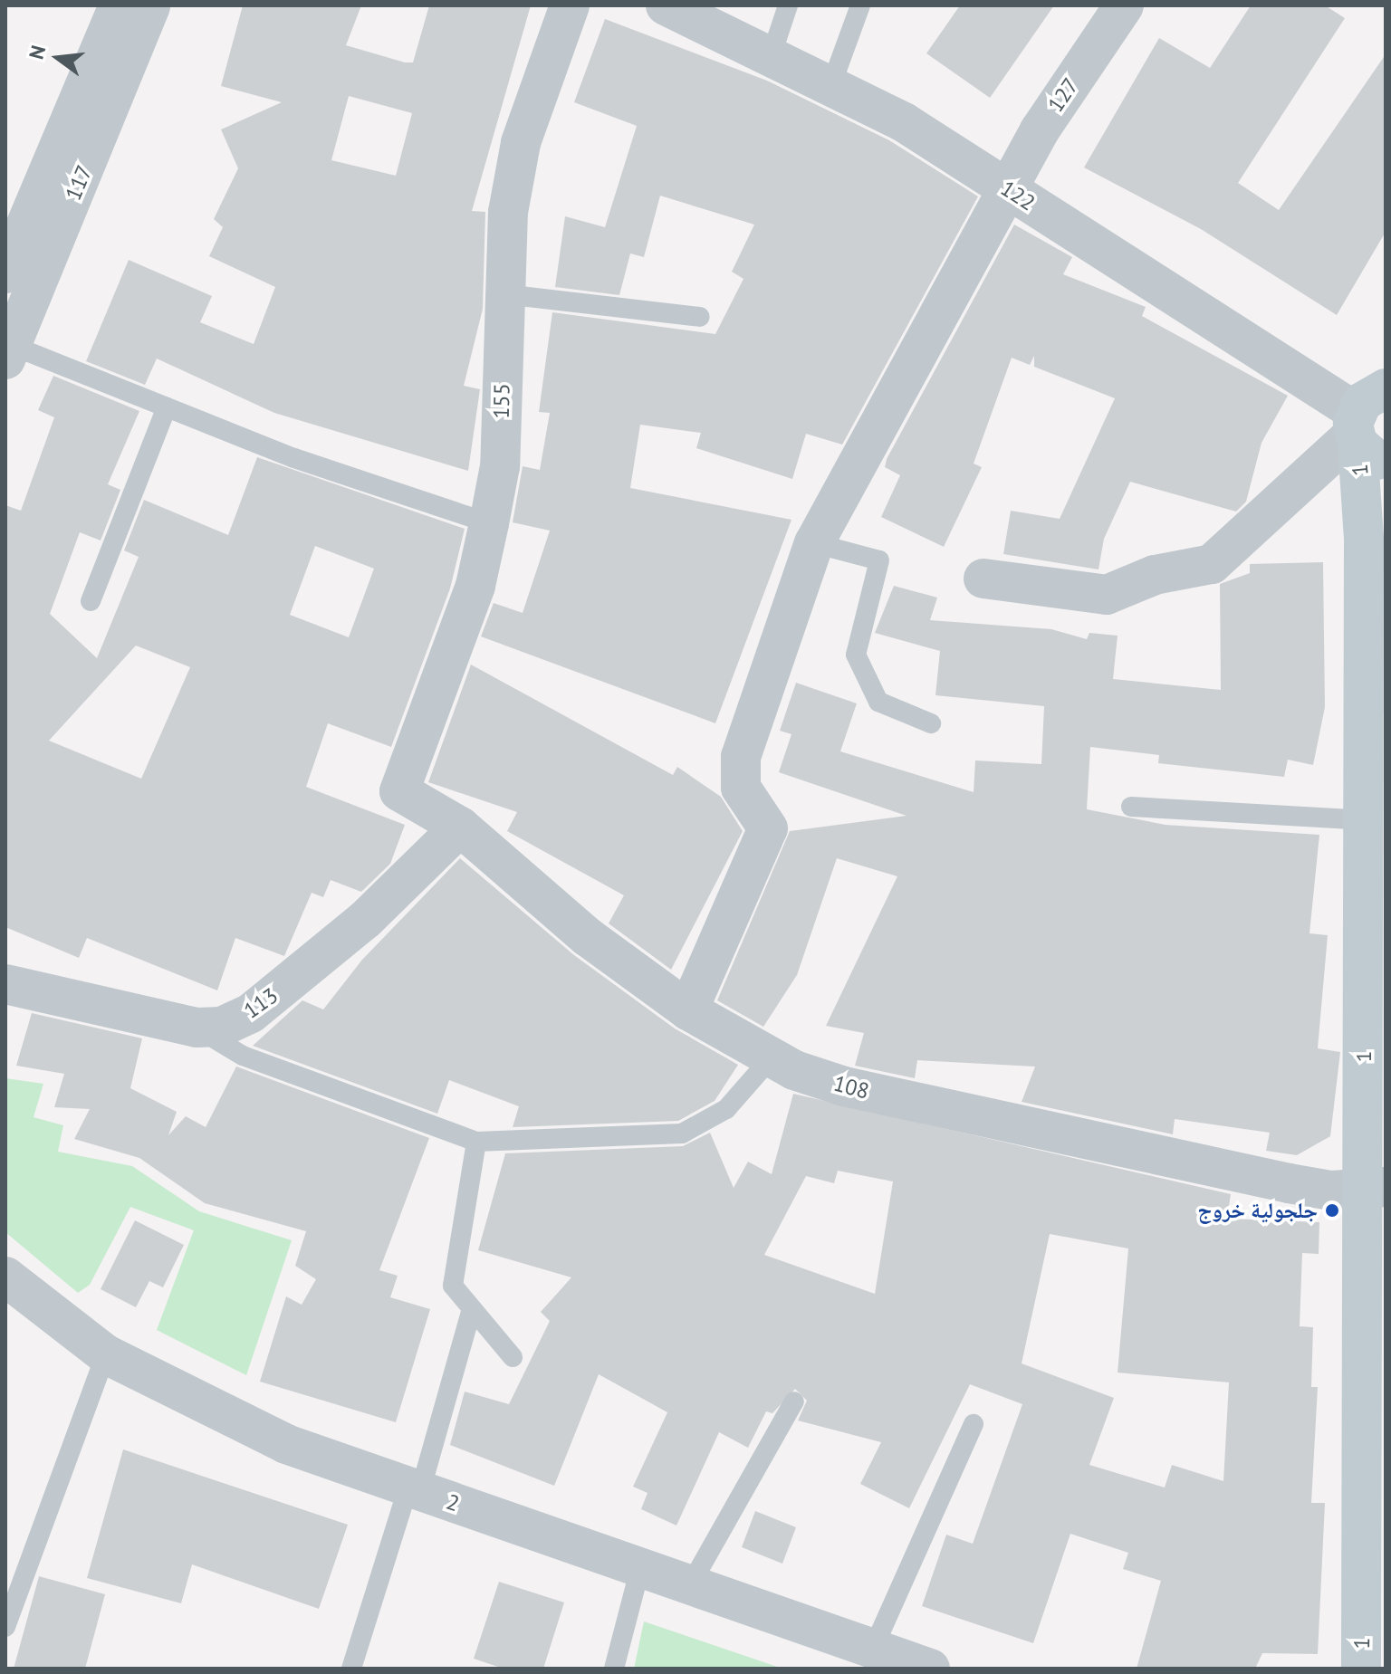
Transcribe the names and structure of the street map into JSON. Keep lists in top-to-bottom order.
{
  "streets": {
    "main road": ["1"],
    "street": [
      "127",
      "117",
      "122",
      "155",
      "113",
      "108",
      "2"
    ]
  },
  "crossings": [
    ["127", "122"],
    ["127", "108"],
    ["122", "1"],
    ["155", "108"],
    ["1", "108"],
    ["113", "108"]
  ],
  "places": ["جلجولية خروج"],
  "north": "left"
}
